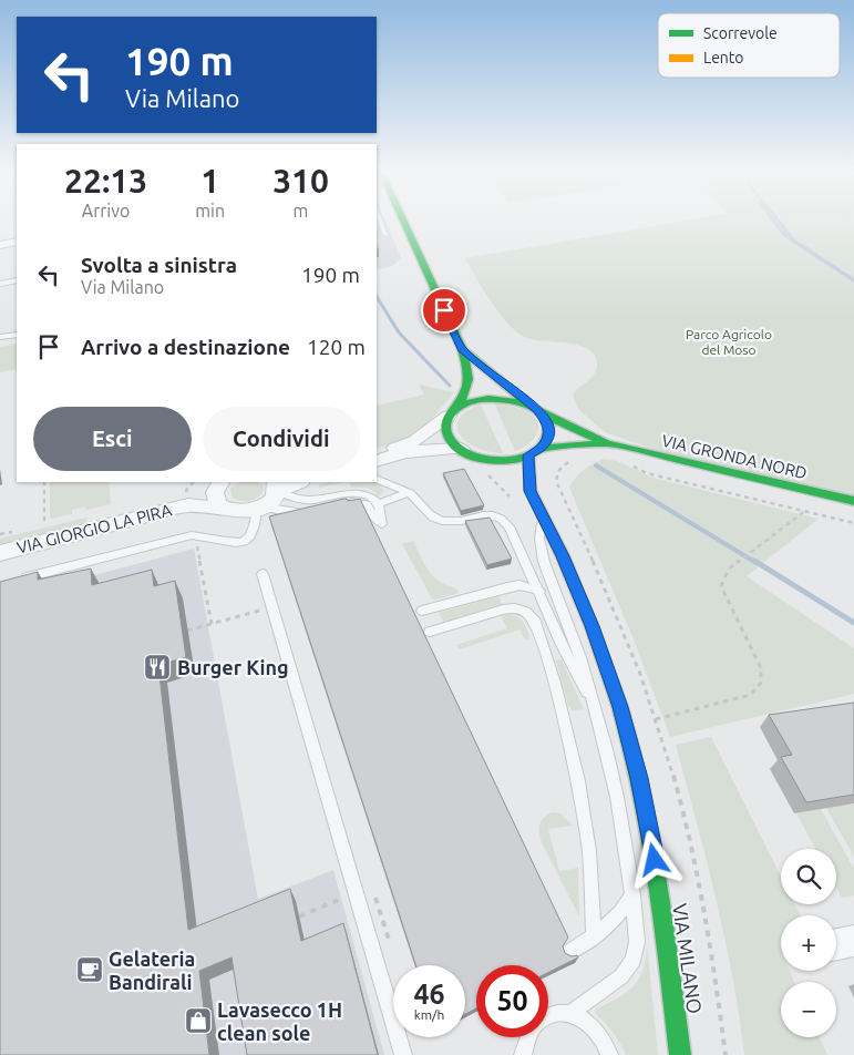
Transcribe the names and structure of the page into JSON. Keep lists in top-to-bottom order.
{
  "streets": {
    "main road": ["VIA GRONDA NORD", "VIA MILANO"],
    "street": ["VIA GIORGIO LA PIRA"]
  },
  "crossings": [
    ["VIA GRONDA NORD", "VIA MILANO"]
  ],
  "parks": ["Parco Agricolo del Moso"],
  "places": {
    "restaurant": ["Burger King"],
    "cafe": ["Gelateria Bandirali"],
    "shop": ["Lavasecco 1H clean sole"]
  },
  "legend": ["Scorrevole", "Lento"],
  "page": {
    "turn": ["190 m", "Via Milano"],
    "eta": [
      "22:13",
      "Arrivo",
      "1",
      "min",
      "310",
      "m"
    ],
    "list": [
      {
        "name": "Svolta a sinistra",
        "note": "Via Milano",
        "value": "190 m"
      },
      {
        "name": "Arrivo a destinazione",
        "value": "120 m"
      }
    ],
    "buttons": ["Esci", "Condividi"],
    "map_buttons": ["+", "−"],
    "speed": "46 km/h",
    "limit": "50"
  }
}
